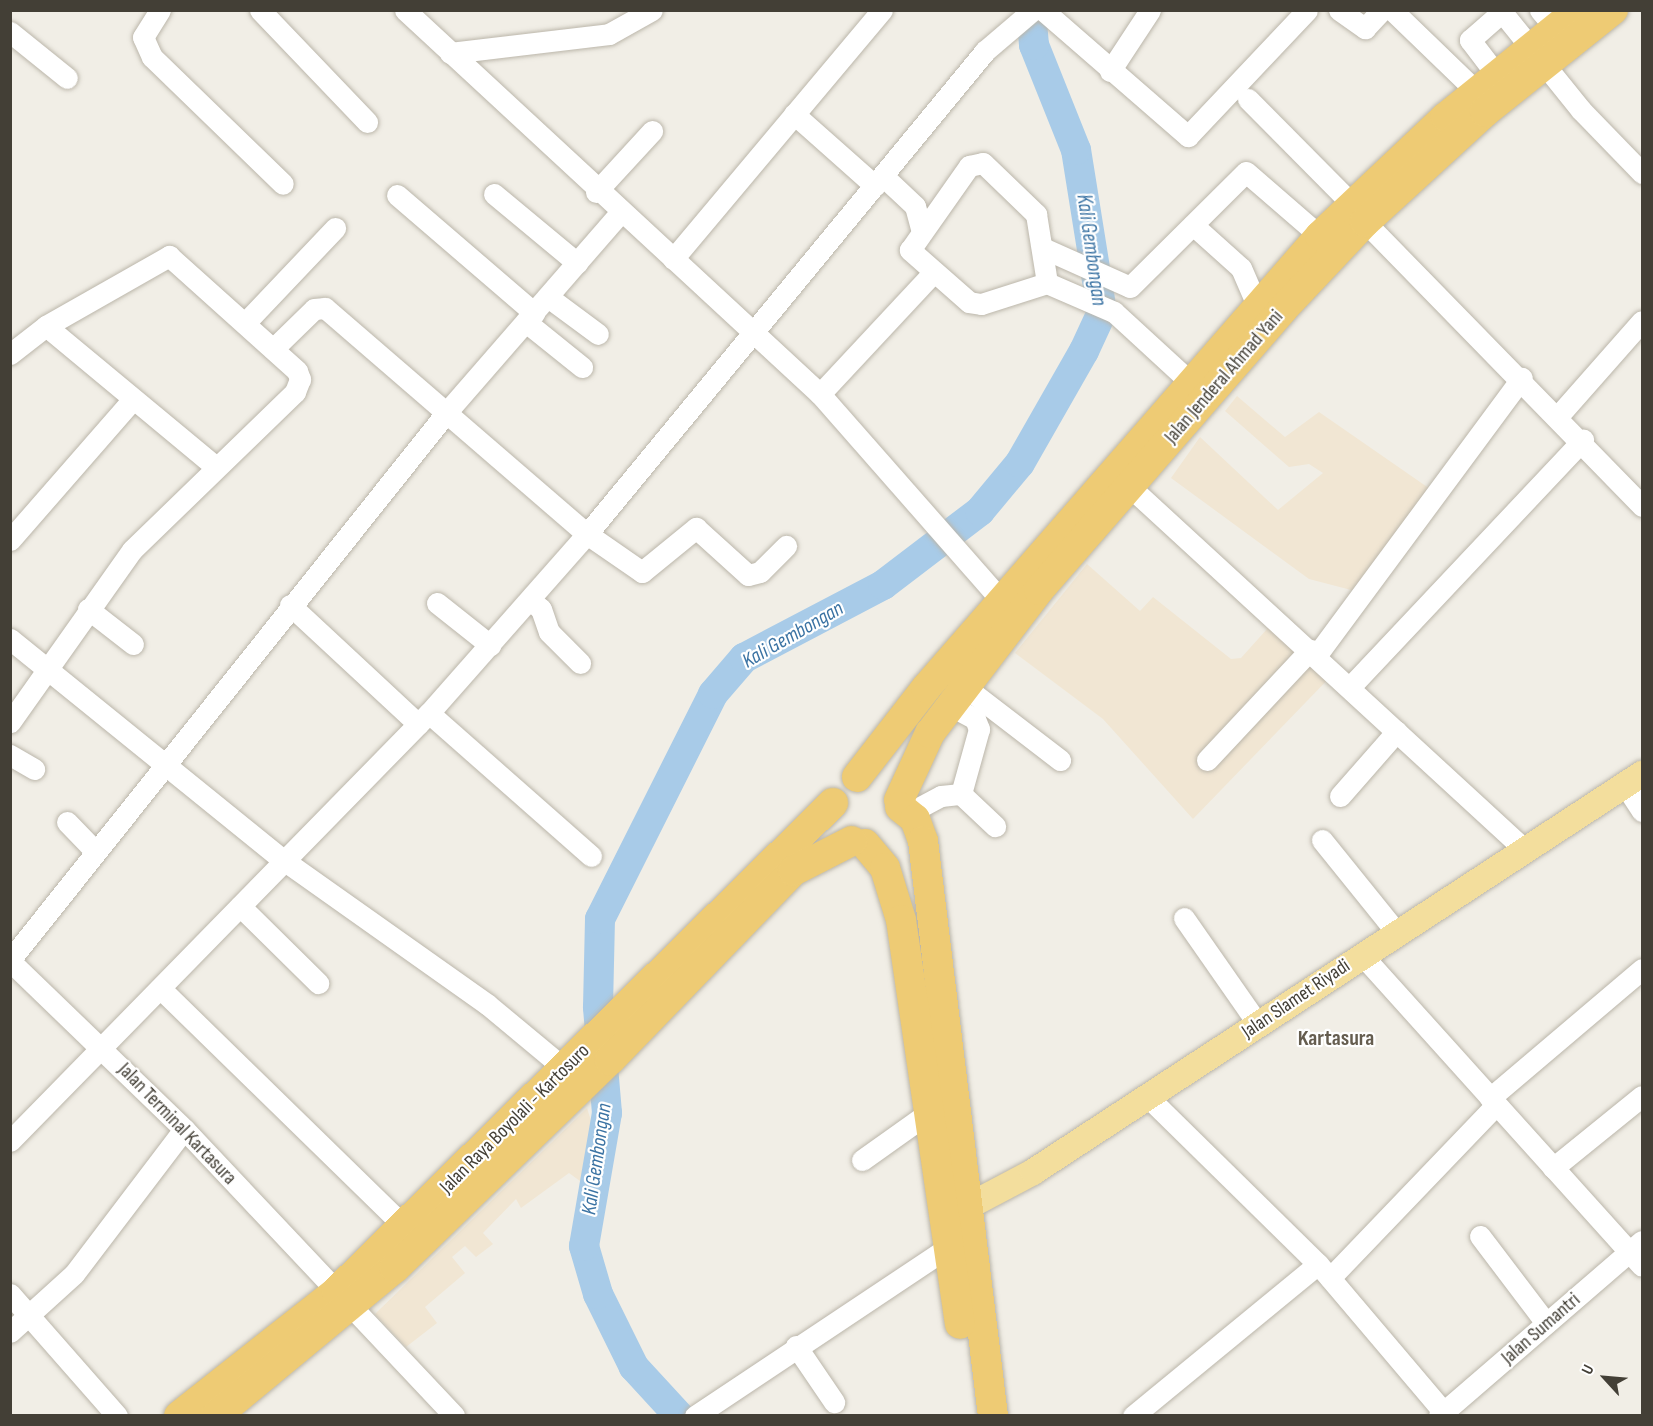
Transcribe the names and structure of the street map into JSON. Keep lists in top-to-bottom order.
{
  "streets": {
    "highway": ["Jalan Jenderal Ahmad Yani", "Jalan Raya Boyolali - Kartosuro"],
    "main road": ["Jalan Slamet Riyadi"],
    "street": ["Jalan Terminal Kartasura", "Jalan Sumantri"]
  },
  "crossings": [
    ["Jalan Jenderal Ahmad Yani", "Jalan Raya Boyolali - Kartosuro"],
    ["Jalan Raya Boyolali - Kartosuro", "Jalan Terminal Kartasura"]
  ],
  "districts": ["Kartasura"],
  "water": ["Kali Gembongan"],
  "north": "top left"
}
